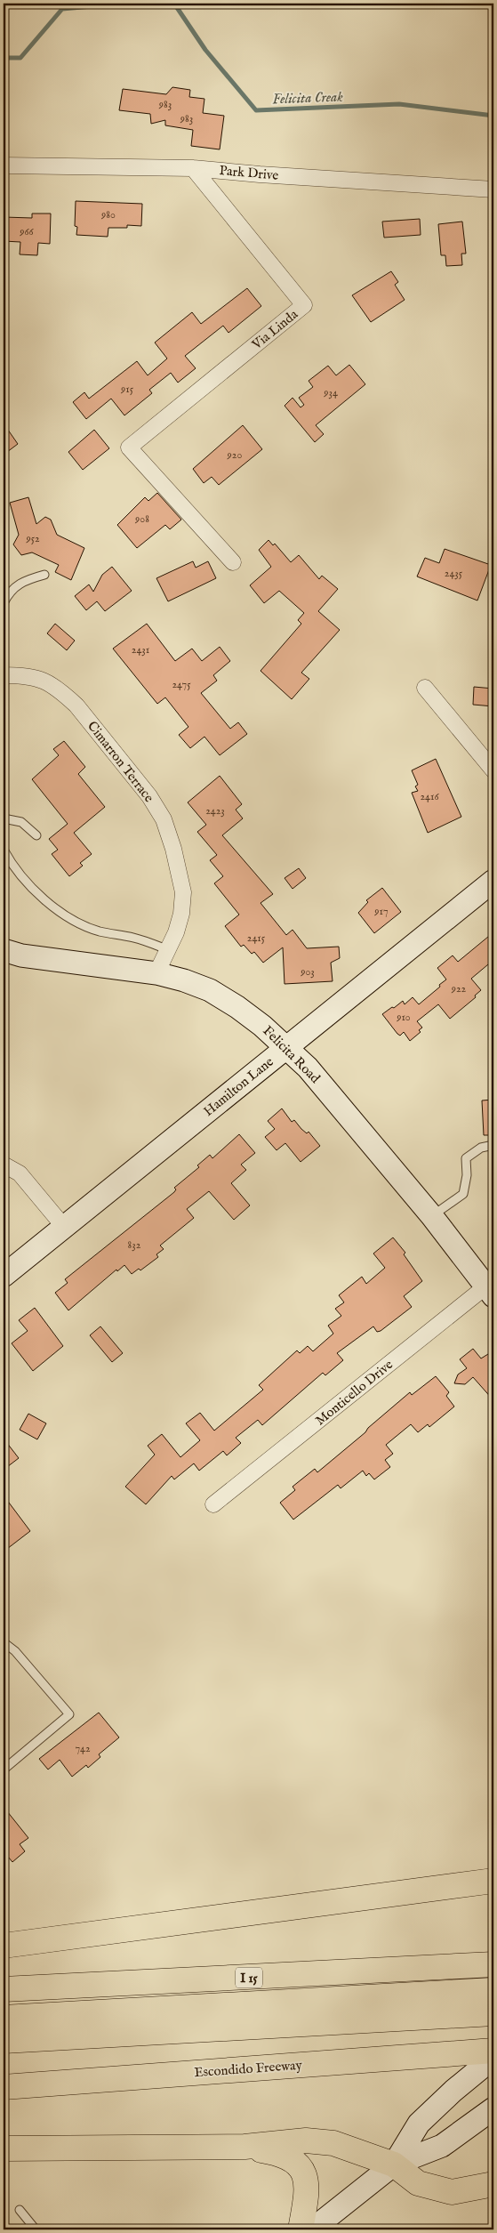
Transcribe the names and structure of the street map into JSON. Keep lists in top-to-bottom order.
{
  "streets": {
    "highway": ["I 15", "Escondido Freeway"],
    "main road": ["Felicita Road", "Hamilton Lane"],
    "street": [
      "Park Drive",
      "Via Linda",
      "Cimarron Terrace",
      "Monticello Drive"
    ]
  },
  "crossings": [
    ["Park Drive", "Via Linda"],
    ["Cimarron Terrace", "Felicita Road"],
    ["Felicita Road", "Hamilton Lane"],
    ["Felicita Road", "Monticello Drive"]
  ],
  "water": ["Felicita Creak"],
  "house_numbers": [
    "983",
    "983",
    "980",
    "966",
    "915",
    "934",
    "920",
    "908",
    "952",
    "2435",
    "2431",
    "2475",
    "2416",
    "2423",
    "917",
    "2415",
    "903",
    "922",
    "910",
    "832",
    "742"
  ]
}
